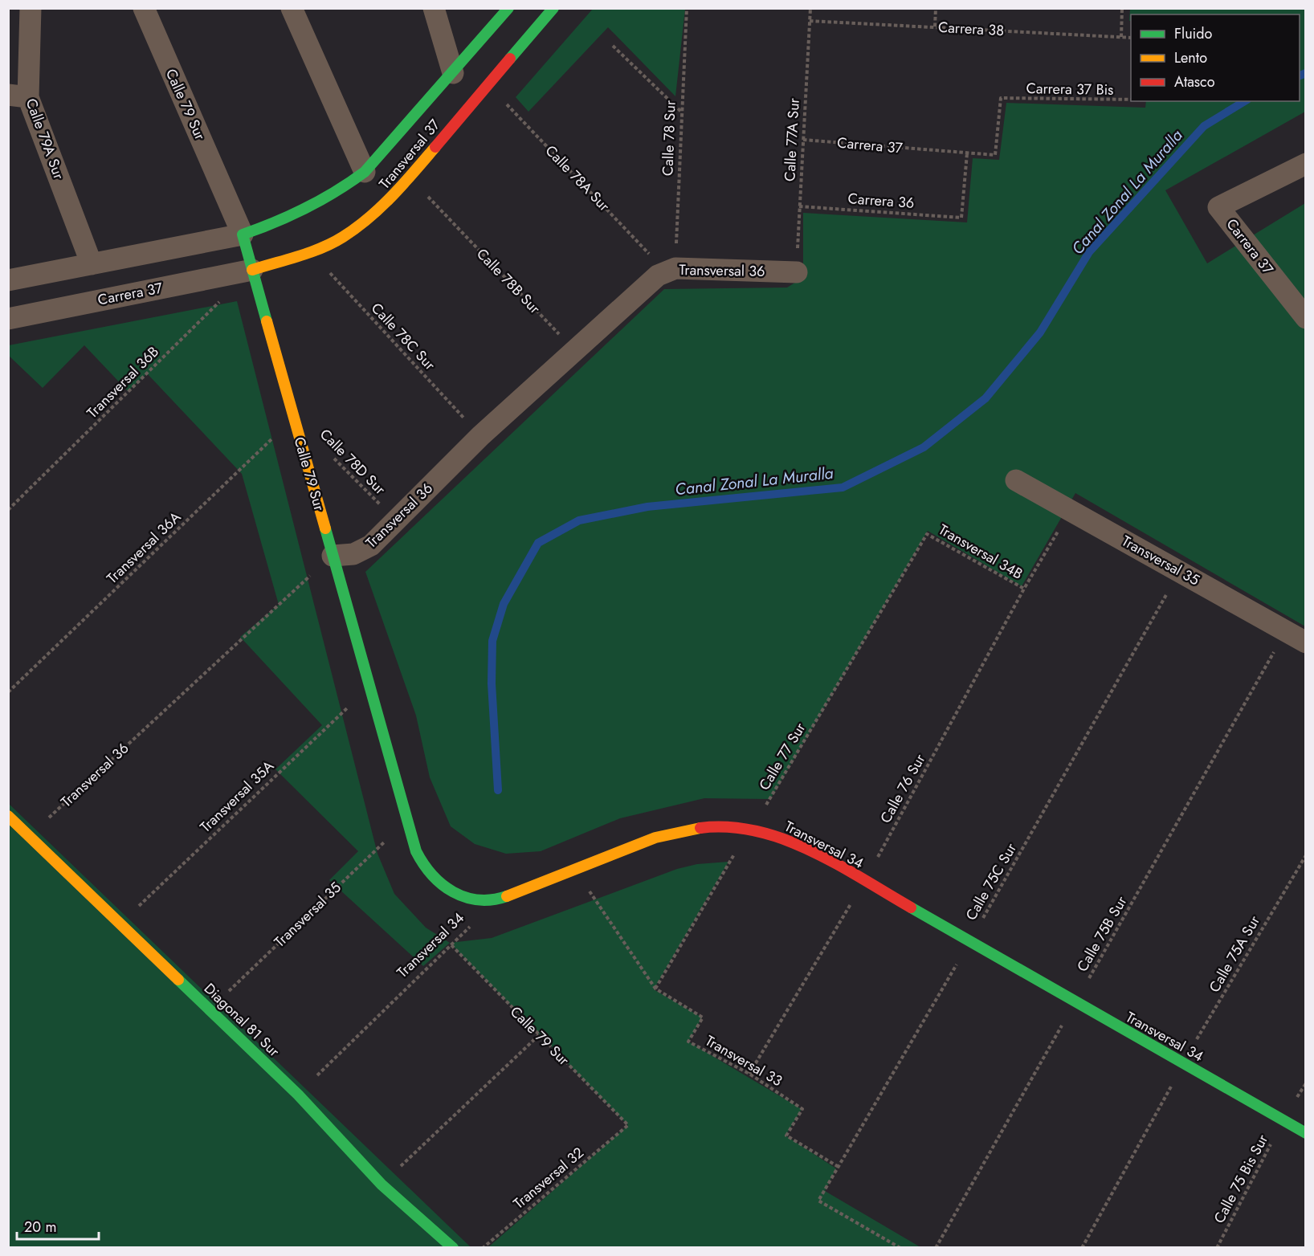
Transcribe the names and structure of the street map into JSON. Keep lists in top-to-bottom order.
{
  "streets": {
    "street": [
      "Calle 79 Sur",
      "Calle 79A Sur",
      "Carrera 37",
      "Transversal 37",
      "Transversal 36",
      "Transversal 35",
      "Transversal 34",
      "Diagonal 81 Sur"
    ],
    "path": [
      "Carrera 38",
      "Carrera 37 Bis",
      "Calle 78 Sur",
      "Calle 77A Sur",
      "Calle 78A Sur",
      "Carrera 36",
      "Calle 78B Sur",
      "Calle 78C Sur",
      "Transversal 36B",
      "Calle 78D Sur",
      "Transversal 36A",
      "Transversal 34B",
      "Calle 77 Sur",
      "Calle 76 Sur",
      "Transversal 35A",
      "Calle 75C Sur",
      "Calle 75B Sur",
      "Calle 75A Sur",
      "Transversal 33",
      "Transversal 32",
      "Calle 75 Bis Sur"
    ]
  },
  "crossings": [
    ["Carrera 38", "Calle 77A Sur"],
    ["Carrera 37 Bis", "Carrera 37"],
    ["Calle 79 Sur", "Carrera 37"],
    ["Calle 79 Sur", "Transversal 37"],
    ["Calle 79 Sur", "Transversal 36"],
    ["Calle 79 Sur", "Transversal 36A"],
    ["Calle 79 Sur", "Transversal 35"],
    ["Calle 79 Sur", "Transversal 35A"],
    ["Calle 79 Sur", "Transversal 34"],
    ["Calle 79 Sur", "Transversal 32"],
    ["Calle 78 Sur", "Calle 78A Sur"],
    ["Calle 78 Sur", "Transversal 36"],
    ["Calle 77A Sur", "Carrera 37"],
    ["Calle 77A Sur", "Carrera 36"],
    ["Calle 77A Sur", "Transversal 36"],
    ["Carrera 37", "Transversal 37"],
    ["Carrera 37", "Carrera 36"],
    ["Transversal 37", "Calle 78A Sur"],
    ["Transversal 37", "Calle 78C Sur"],
    ["Calle 78A Sur", "Transversal 36"],
    ["Transversal 36", "Calle 78B Sur"],
    ["Transversal 36", "Calle 78C Sur"],
    ["Transversal 36", "Calle 78D Sur"],
    ["Transversal 36", "Diagonal 81 Sur"],
    ["Transversal 34B", "Calle 77 Sur"],
    ["Transversal 34B", "Calle 76 Sur"],
    ["Transversal 35", "Calle 76 Sur"],
    ["Transversal 35", "Calle 75C Sur"],
    ["Transversal 35", "Calle 75B Sur"],
    ["Transversal 35", "Diagonal 81 Sur"],
    ["Calle 77 Sur", "Transversal 34"],
    ["Calle 77 Sur", "Transversal 33"],
    ["Calle 76 Sur", "Transversal 34"],
    ["Calle 76 Sur", "Transversal 33"],
    ["Transversal 35A", "Diagonal 81 Sur"],
    ["Transversal 34", "Calle 75C Sur"],
    ["Transversal 34", "Calle 75B Sur"],
    ["Transversal 34", "Calle 75A Sur"],
    ["Transversal 34", "Diagonal 81 Sur"],
    ["Transversal 34", "Transversal 33"],
    ["Transversal 34", "Calle 75 Bis Sur"],
    ["Calle 75C Sur", "Transversal 33"]
  ],
  "water": ["Canal Zonal La Muralla"],
  "legend": ["Fluido", "Lento", "Atasco"],
  "scale_bar": "20 m"
}
